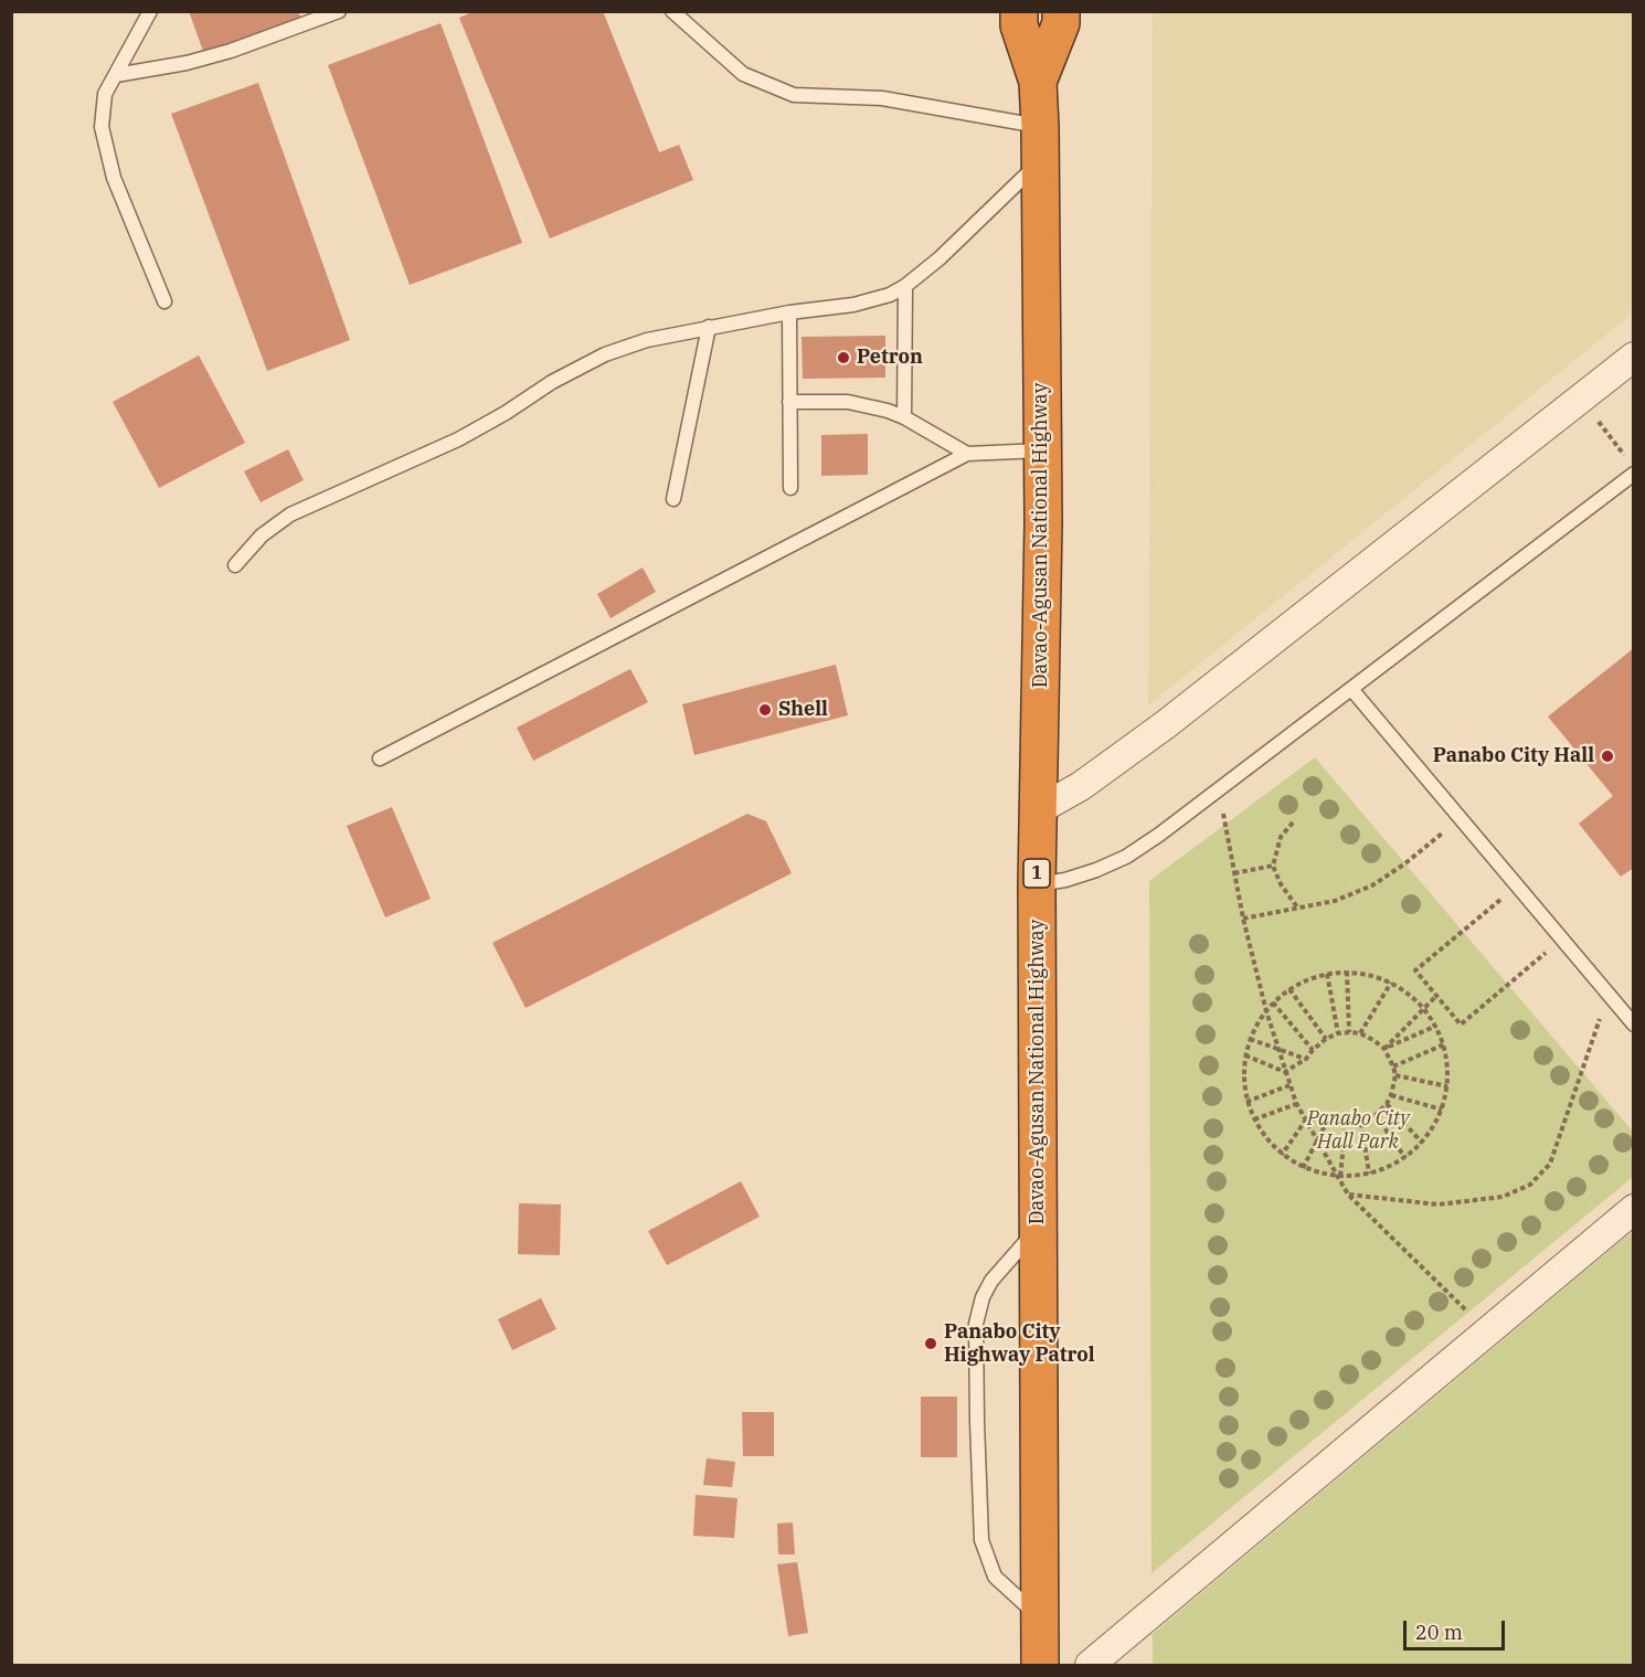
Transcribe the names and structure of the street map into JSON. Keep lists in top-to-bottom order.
{
  "streets": {
    "highway": ["Davao-Agusan National Highway", "1"]
  },
  "parks": ["Panabo City Hall Park"],
  "places": [
    "Petron",
    "Shell",
    "Panabo City Hall",
    "Panabo City Highway Patrol"
  ],
  "scale_bar": "20 m"
}
